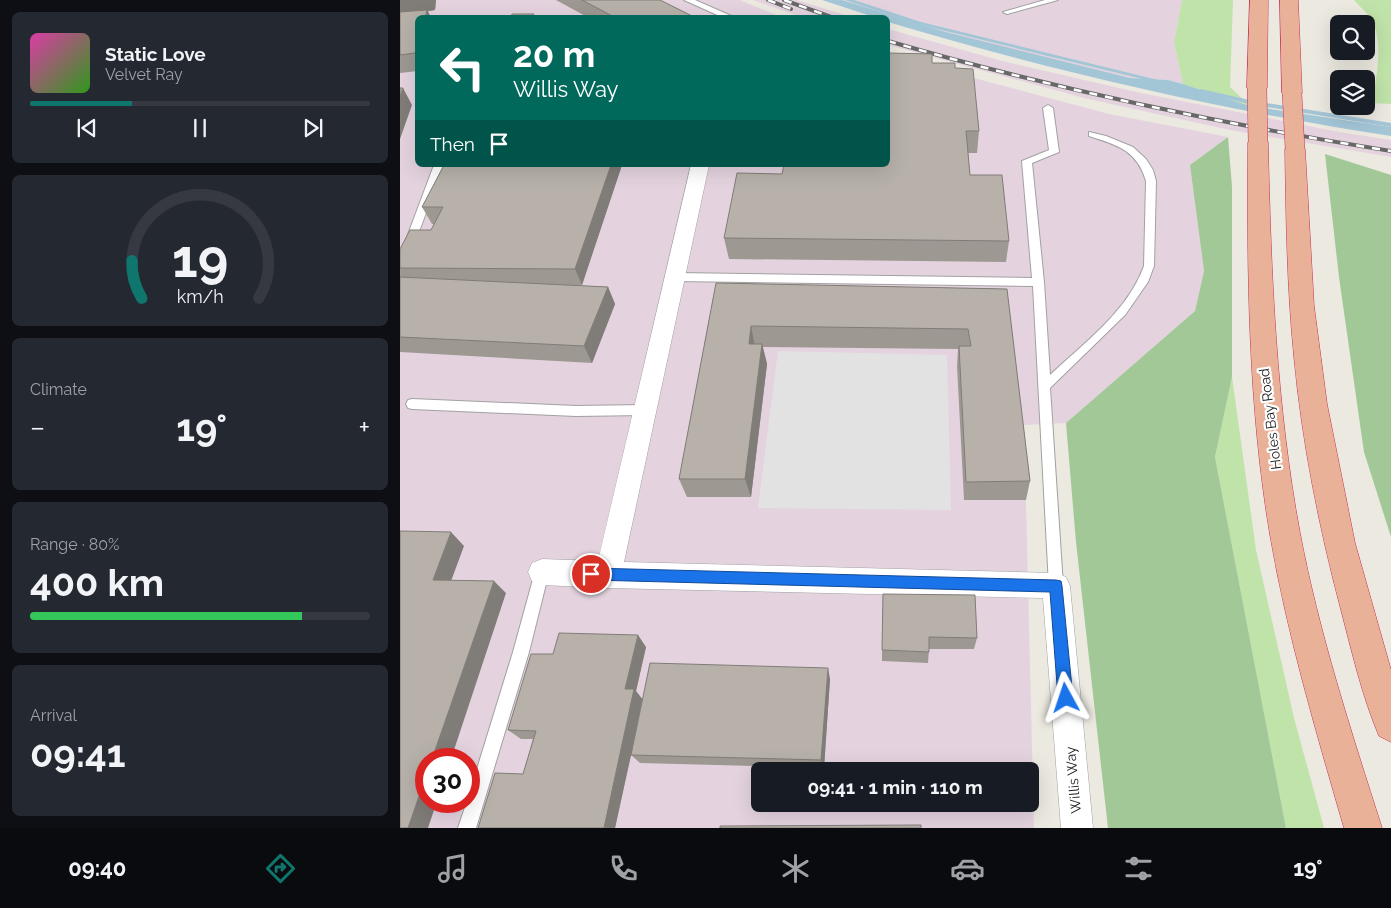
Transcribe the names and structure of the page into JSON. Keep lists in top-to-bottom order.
{
  "streets": {
    "highway": ["Holes Bay Road"],
    "street": ["Willis Way"]
  },
  "page": {
    "turn": ["20 m", "Willis Way"],
    "song": ["Static Love", "Velvet Ray"],
    "then": "Then",
    "tile": [
      "Climate",
      ["Range · 80%", "400 km"],
      ["Arrival", "09:41"]
    ],
    "heat": ["−", "19°", "+"],
    "limit": "30",
    "trip": "09:41 · 1 min · 110 m",
    "tabs": ["09:40", "19°"],
    "gauge": ["19", "km/h"]
  }
}
